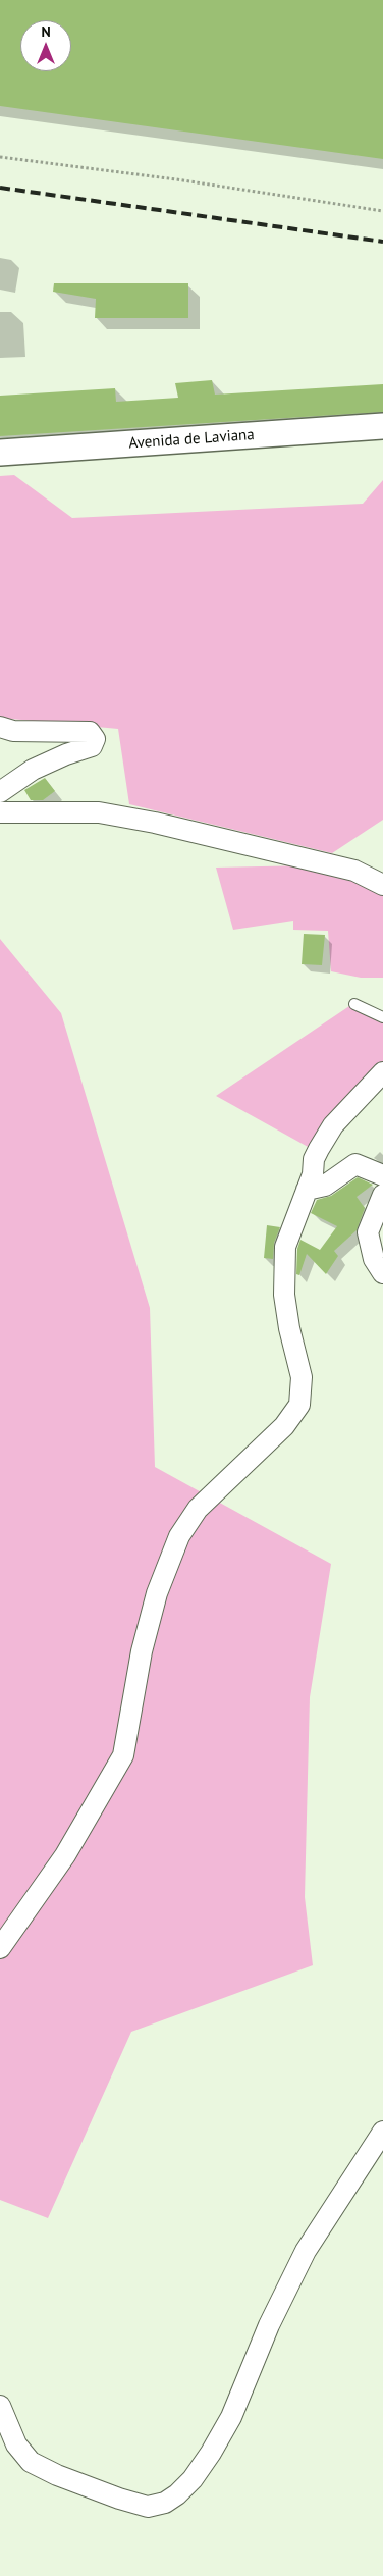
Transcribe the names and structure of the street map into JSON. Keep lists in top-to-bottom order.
{
  "streets": {
    "street": ["Avenida de Laviana"]
  },
  "north": "top"
}
